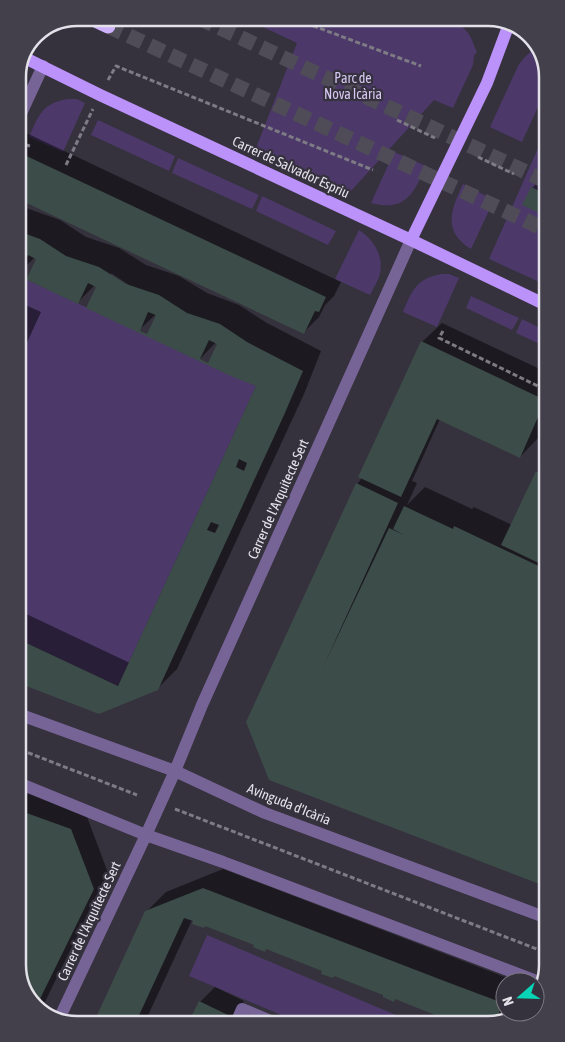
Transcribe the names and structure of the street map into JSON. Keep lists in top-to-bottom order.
{
  "streets": {
    "main road": ["Carrer de Salvador Espriu"],
    "street": ["Carrer de l'Arquitecte Sert", "Avinguda d'Icària"]
  },
  "crossings": [
    ["Carrer de Salvador Espriu", "Carrer de l'Arquitecte Sert"],
    ["Carrer de l'Arquitecte Sert", "Avinguda d'Icària"]
  ],
  "parks": ["Parc de Nova Icària"],
  "north": "left"
}
